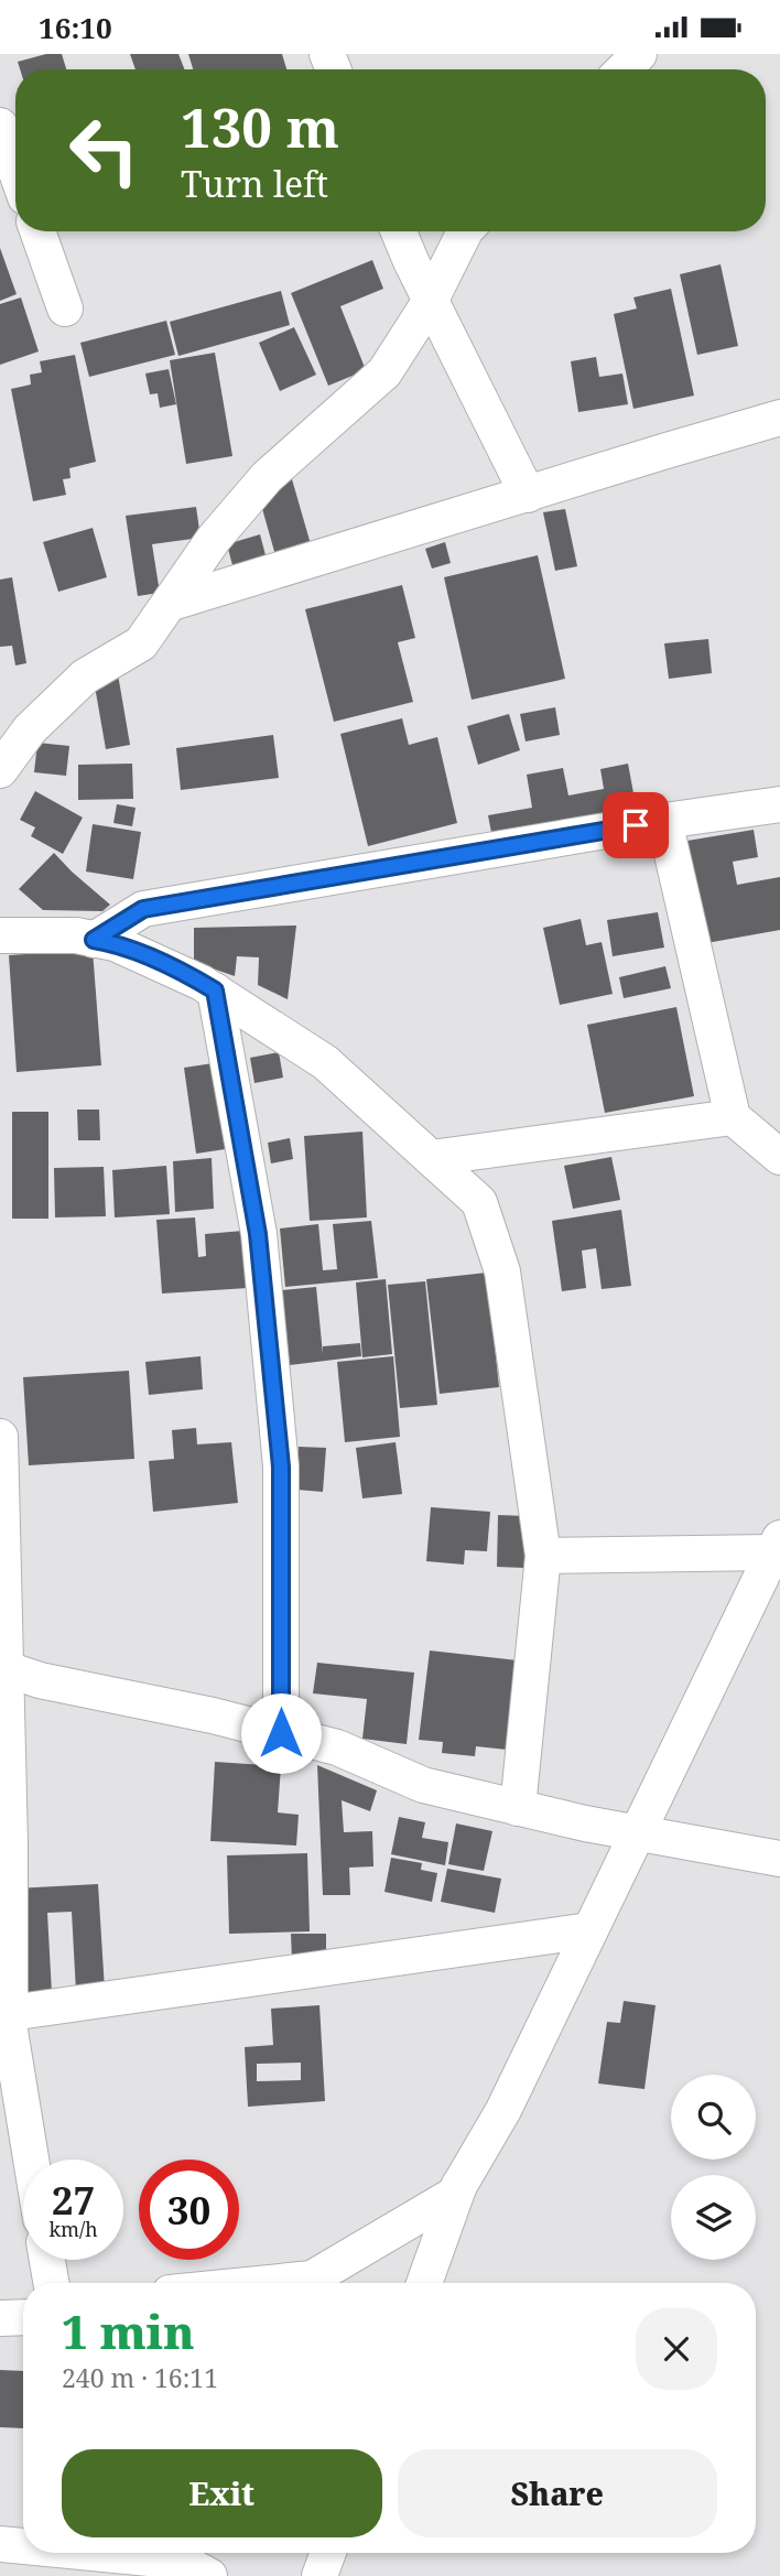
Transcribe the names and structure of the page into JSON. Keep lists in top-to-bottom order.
{
  "page": {
    "status": "16:10",
    "turn": ["130 m", "Turn left"],
    "speed": "27 km/h",
    "limit": "30",
    "heading": ["1 min", "240 m · 16:11"],
    "buttons": ["Exit", "Share"]
  }
}
